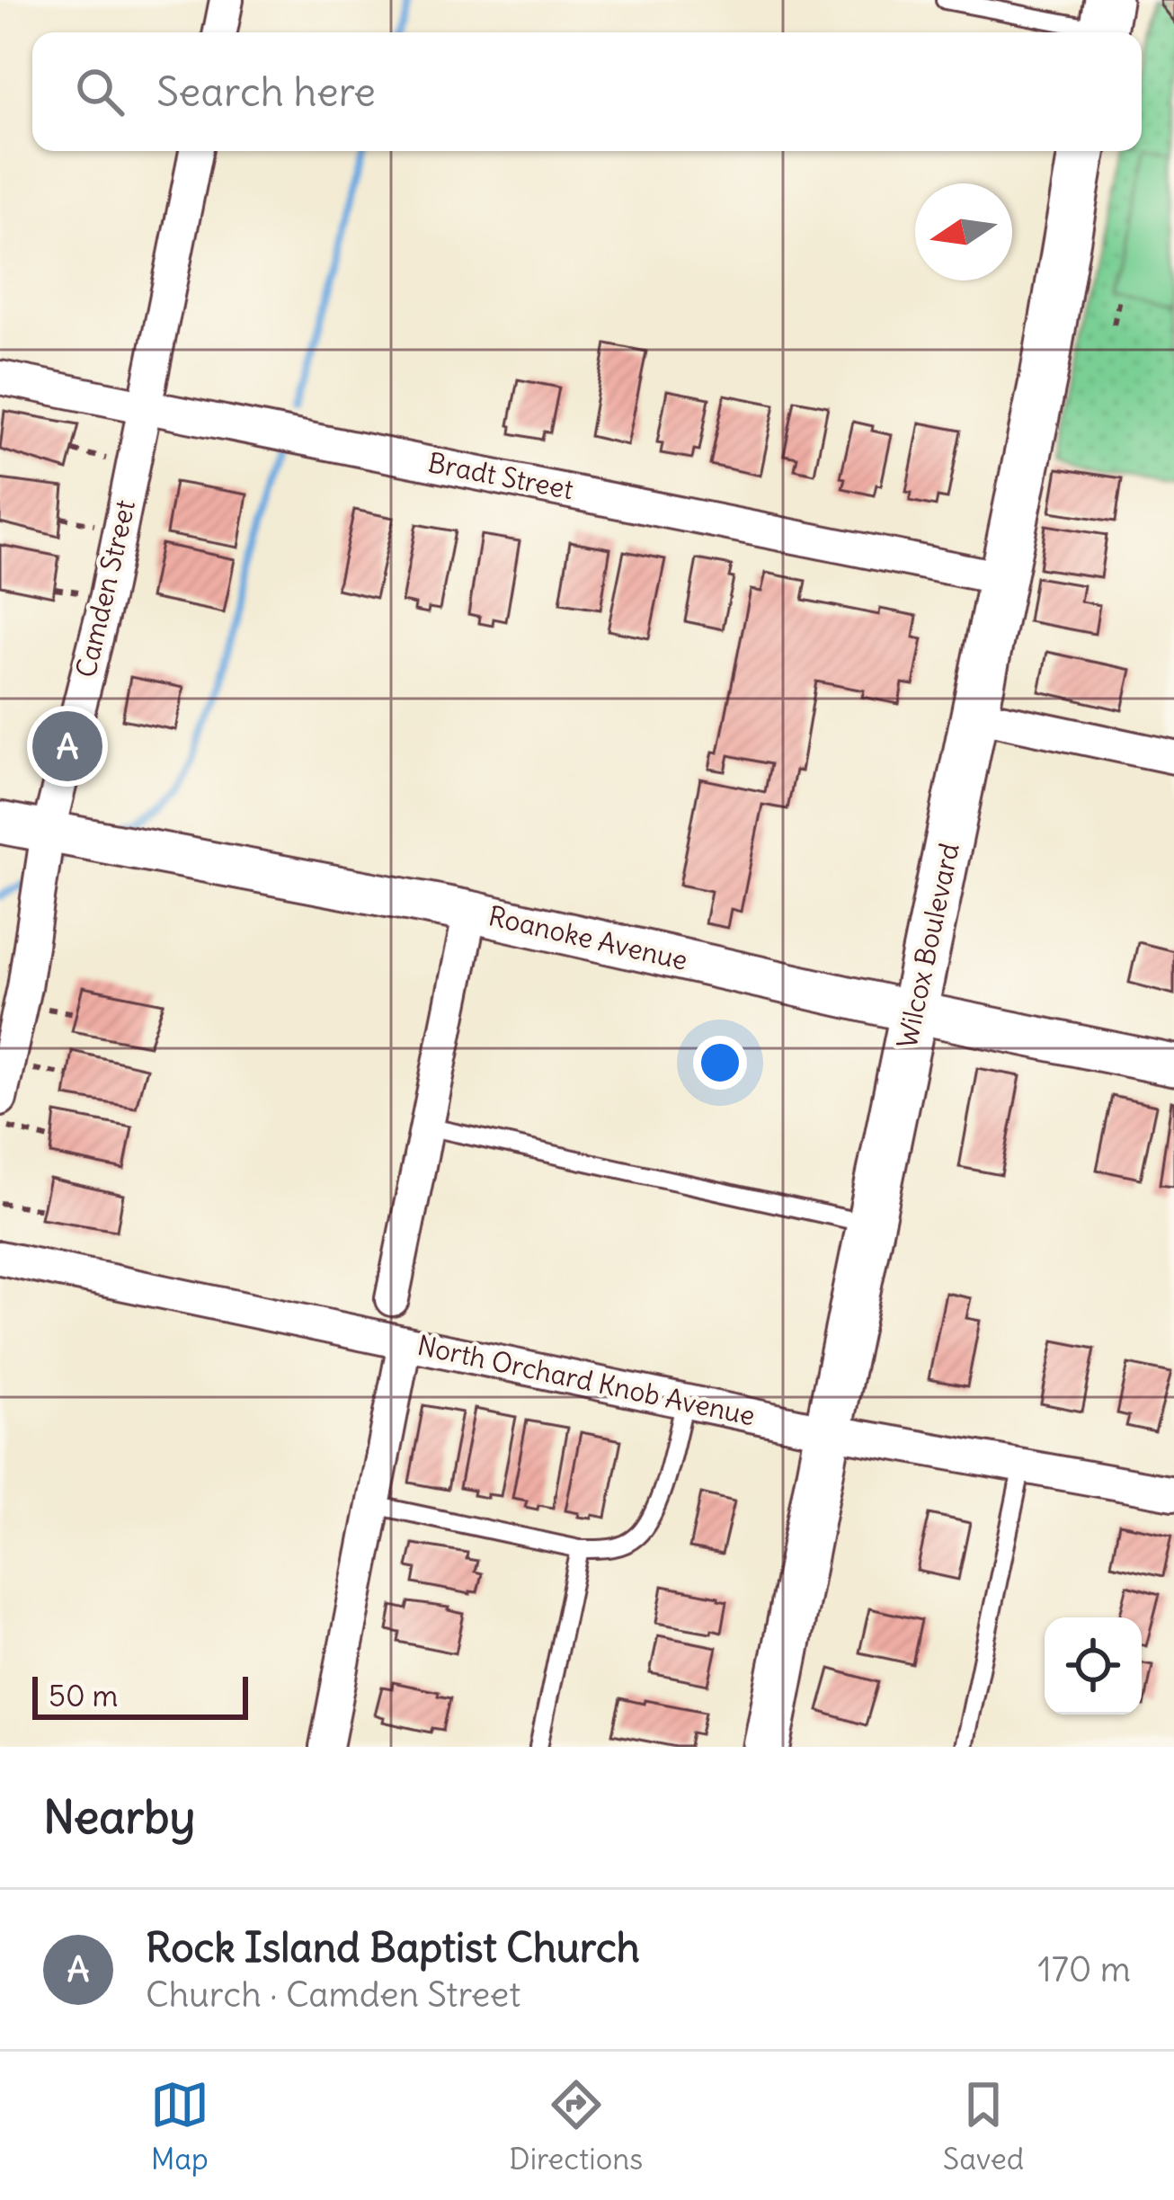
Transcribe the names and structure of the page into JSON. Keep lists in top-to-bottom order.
{
  "streets": {
    "main road": ["Wilcox Boulevard"],
    "street": [
      "Bradt Street",
      "Camden Street",
      "Roanoke Avenue",
      "North Orchard Knob Avenue"
    ]
  },
  "crossings": [
    ["Bradt Street", "Camden Street"],
    ["Bradt Street", "Wilcox Boulevard"],
    ["Camden Street", "Roanoke Avenue"],
    ["Roanoke Avenue", "Wilcox Boulevard"],
    ["Wilcox Boulevard", "North Orchard Knob Avenue"]
  ],
  "scale_bar": "50 m",
  "north": "left",
  "page": {
    "search": "Search here",
    "pins": "A",
    "scale": "50 m",
    "heading": "Nearby",
    "list": [
      {
        "mark": "A",
        "name": "Rock Island Baptist Church",
        "note": "Church · Camden Street",
        "value": "170 m"
      }
    ],
    "nav": ["Map", "Directions", "Saved"]
  }
}
